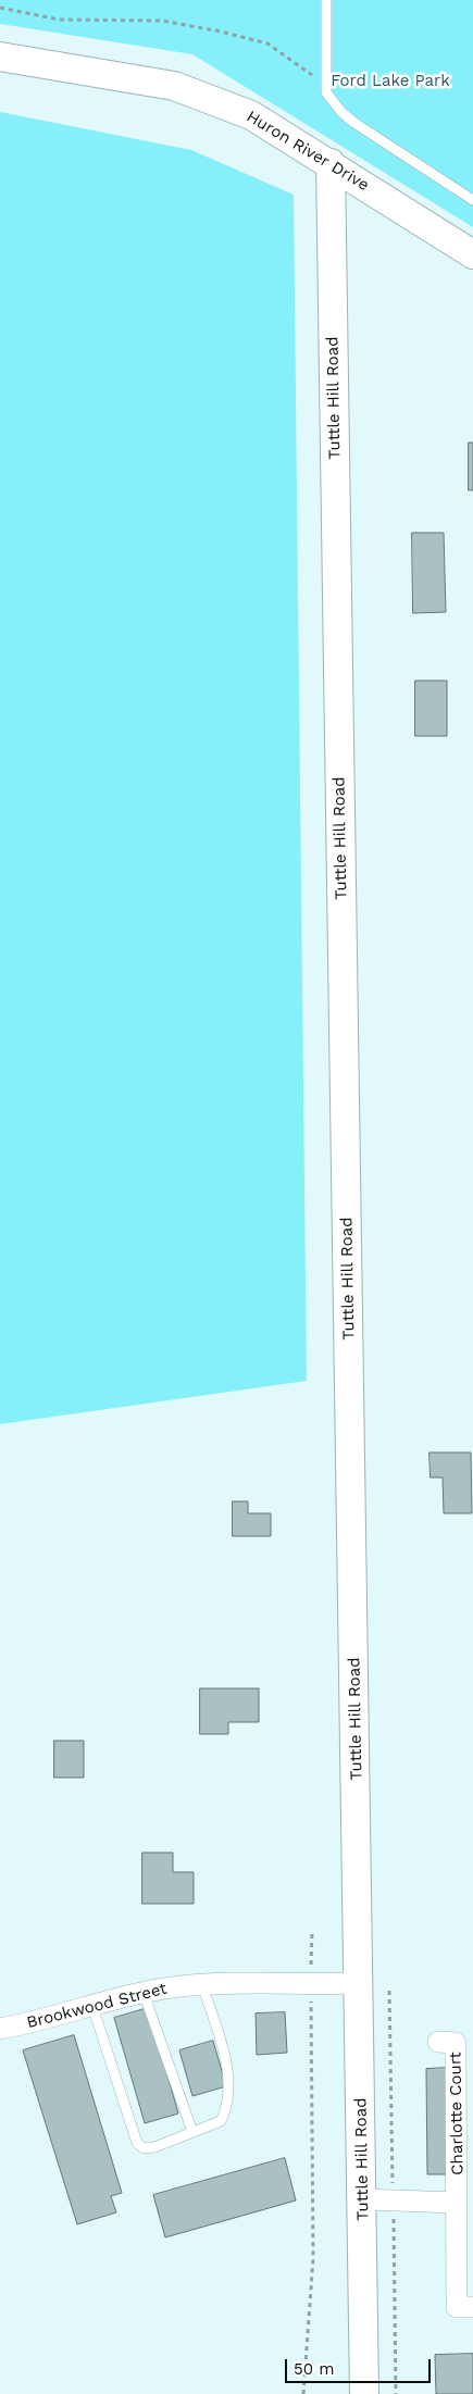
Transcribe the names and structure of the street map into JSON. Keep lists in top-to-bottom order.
{
  "streets": {
    "main road": ["Huron River Drive", "Tuttle Hill Road"],
    "street": ["Brookwood Street", "Charlotte Court"]
  },
  "crossings": [
    ["Huron River Drive", "Tuttle Hill Road"],
    ["Tuttle Hill Road", "Brookwood Street"]
  ],
  "parks": ["Ford Lake Park"],
  "scale_bar": "50 m"
}
